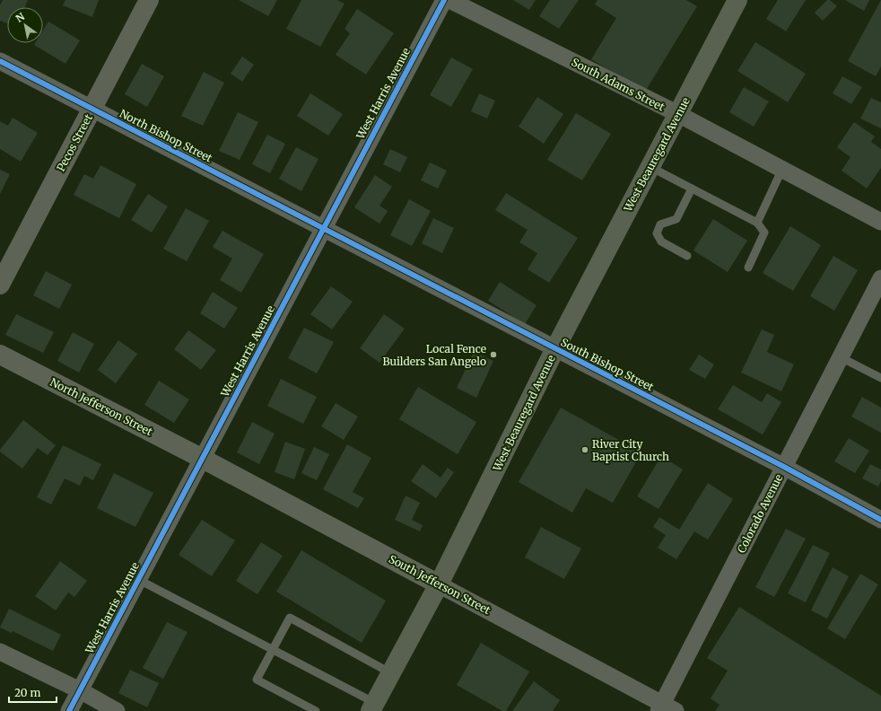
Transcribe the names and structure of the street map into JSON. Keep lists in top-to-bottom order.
{
  "streets": {
    "main road": ["West Beauregard Avenue"],
    "street": [
      "South Adams Street",
      "West Harris Avenue",
      "North Bishop Street",
      "Pecos Street",
      "South Bishop Street",
      "North Jefferson Street",
      "Colorado Avenue",
      "South Jefferson Street"
    ]
  },
  "crossings": [
    ["South Adams Street", "West Beauregard Avenue"],
    ["West Harris Avenue", "North Bishop Street"],
    ["West Harris Avenue", "South Bishop Street"],
    ["West Harris Avenue", "North Jefferson Street"],
    ["West Harris Avenue", "South Jefferson Street"],
    ["North Bishop Street", "Pecos Street"],
    ["North Bishop Street", "South Bishop Street"],
    ["West Beauregard Avenue", "South Bishop Street"],
    ["West Beauregard Avenue", "South Jefferson Street"],
    ["South Bishop Street", "Colorado Avenue"],
    ["North Jefferson Street", "South Jefferson Street"],
    ["Colorado Avenue", "South Jefferson Street"]
  ],
  "places": ["Local Fence Builders San Angelo", "River City Baptist Church"],
  "scale_bar": "20 m",
  "north": "top left"
}
